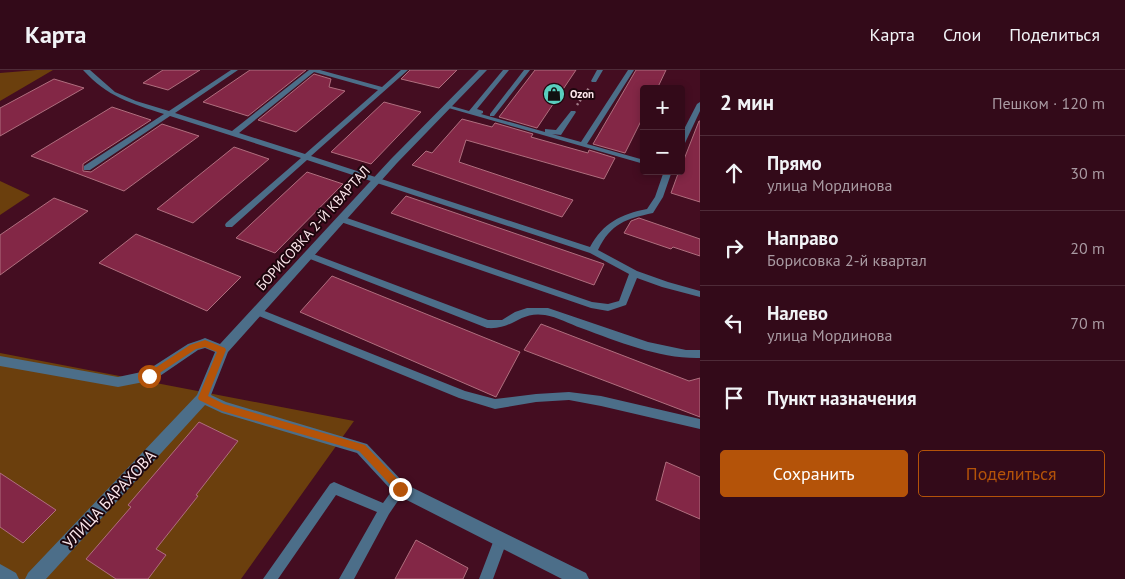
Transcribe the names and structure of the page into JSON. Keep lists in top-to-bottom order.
{
  "streets": {
    "street": ["БОРИСОВКА 2-Й КВАРТАЛ", "УЛИЦА БАРАХОВА"]
  },
  "crossings": [
    ["БОРИСОВКА 2-Й КВАРТАЛ", "УЛИЦА БАРАХОВА"]
  ],
  "places": {
    "shop": ["Ozon"]
  },
  "page": {
    "header": "Карта",
    "nav": ["Карта", "Слои", "Поделиться"],
    "heading": ["2 мин", "Пешком · 120 m"],
    "map_buttons": ["+", "−"],
    "list": [
      ["Прямо", "улица Мординова", "30 m"],
      ["Направо", "Борисовка 2-й квартал", "20 m"],
      ["Налево", "улица Мординова", "70 m"],
      "Пункт назначения"
    ],
    "buttons": ["Сохранить", "Поделиться"]
  }
}
